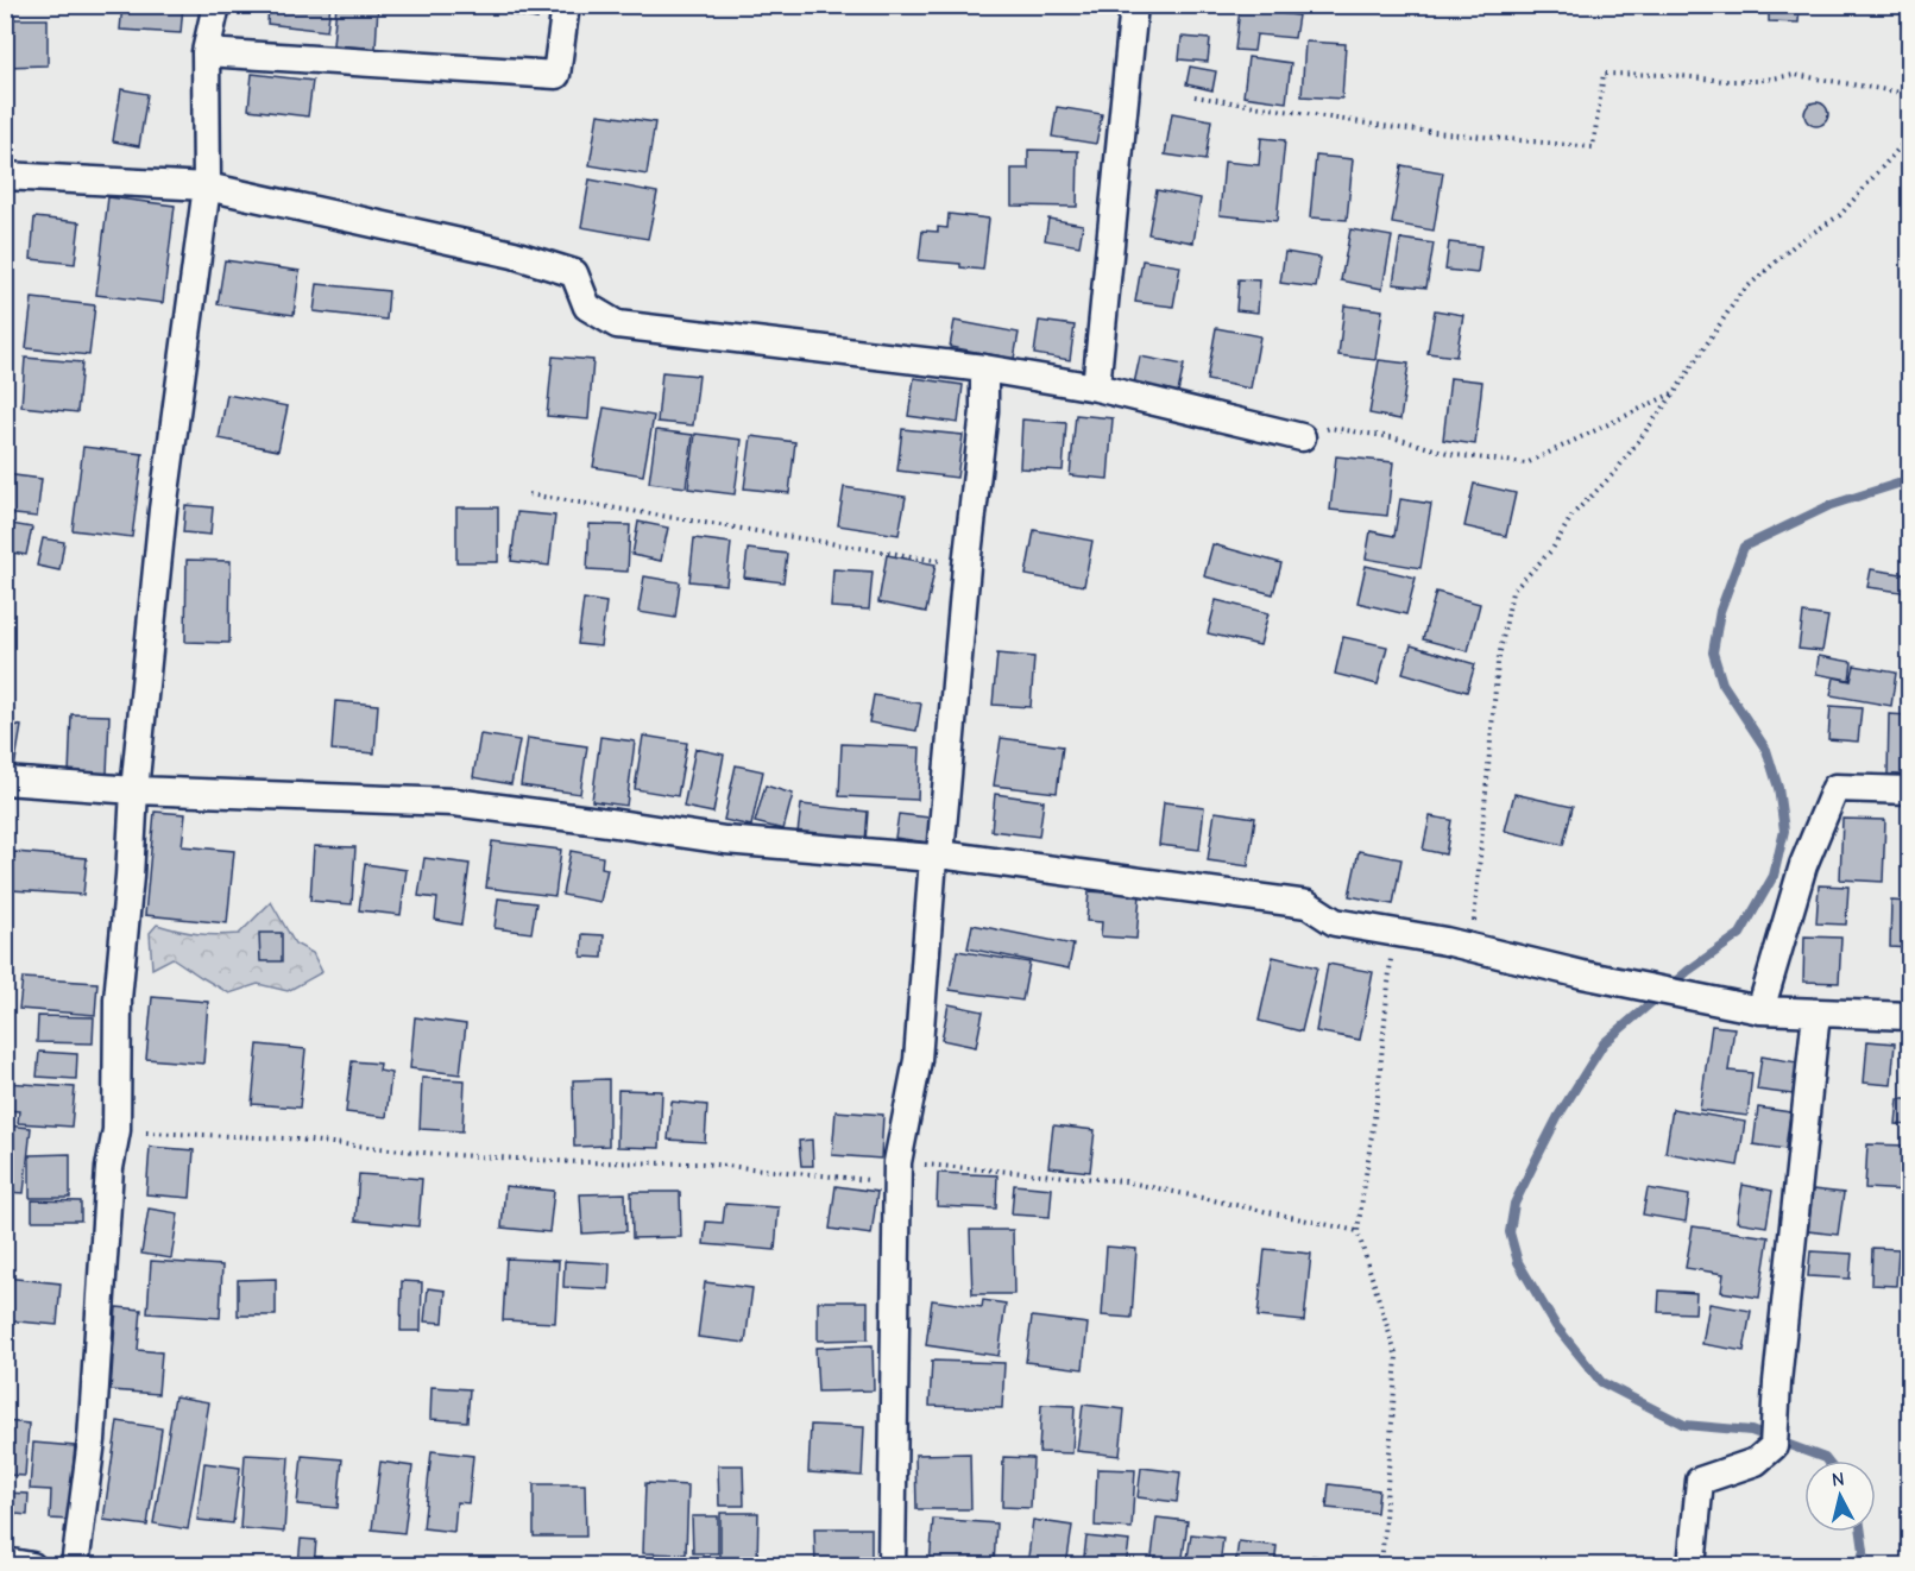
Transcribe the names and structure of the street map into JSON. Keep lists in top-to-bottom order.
{
  "north": "top"
}
